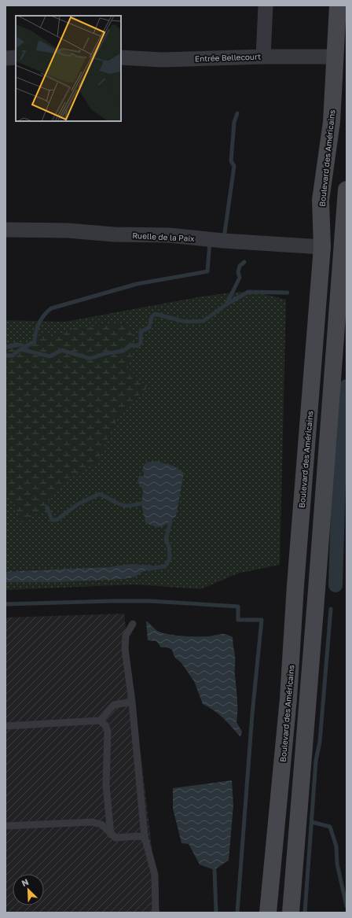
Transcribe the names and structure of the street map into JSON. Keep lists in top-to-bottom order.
{
  "streets": {
    "main road": ["Boulevard des Américains"],
    "street": ["Entrée Bellecourt", "Ruelle de la Paix"]
  },
  "crossings": [
    ["Entrée Bellecourt", "Boulevard des Américains"],
    ["Boulevard des Américains", "Ruelle de la Paix"]
  ],
  "north": "top left"
}
